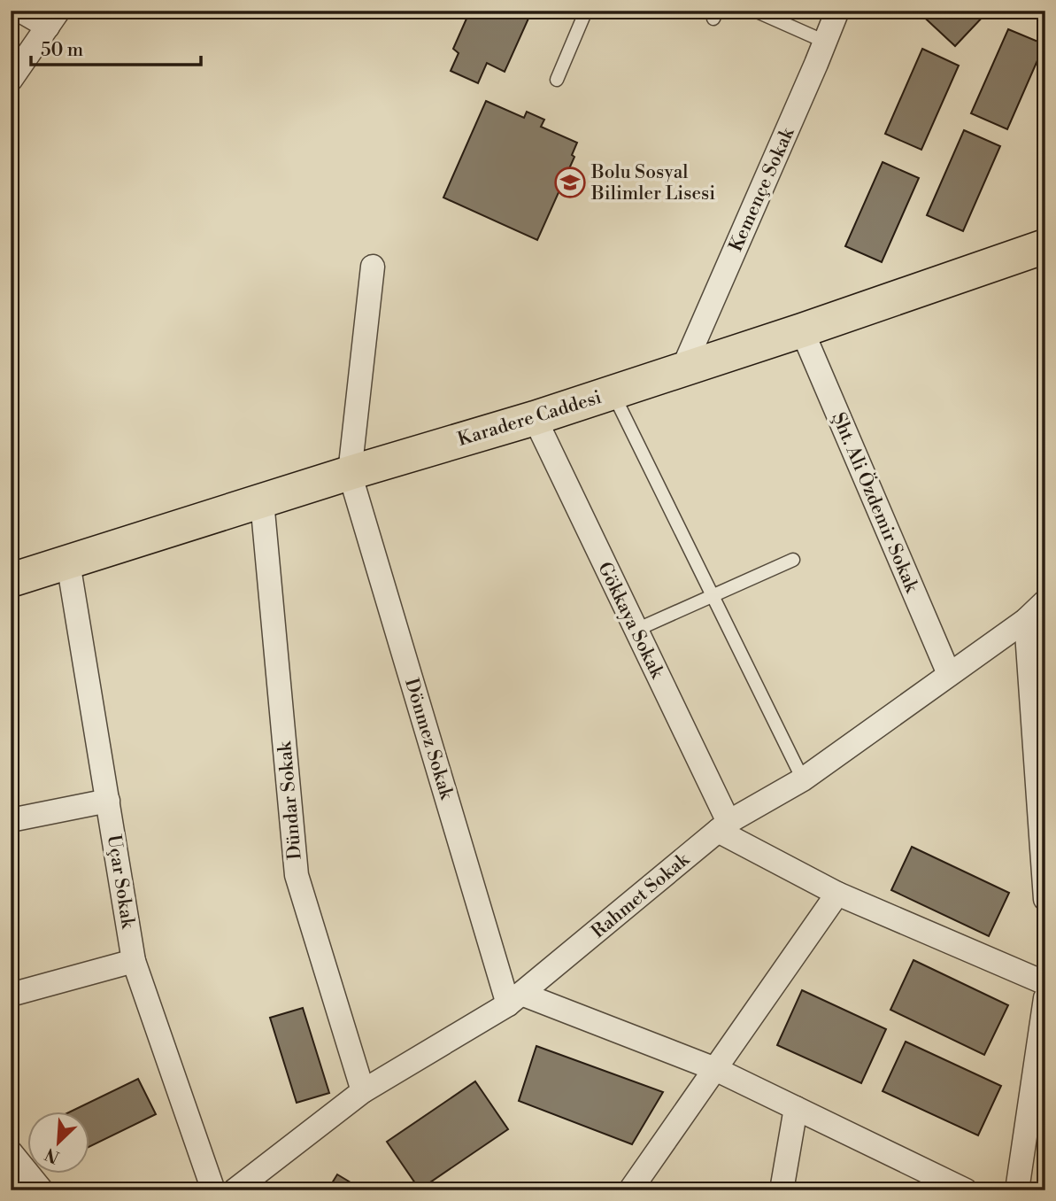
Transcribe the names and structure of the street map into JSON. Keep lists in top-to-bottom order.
{
  "streets": {
    "main road": ["Karadere Caddesi"],
    "street": [
      "Kemençe Sokak",
      "Şht. Ali Özdemir Sokak",
      "Gökkaya Sokak",
      "Dönmez Sokak",
      "Dündar Sokak",
      "Uçar Sokak",
      "Rahmet Sokak"
    ]
  },
  "crossings": [
    ["Kemençe Sokak", "Karadere Caddesi"],
    ["Karadere Caddesi", "Şht. Ali Özdemir Sokak"],
    ["Karadere Caddesi", "Gökkaya Sokak"],
    ["Karadere Caddesi", "Dönmez Sokak"],
    ["Karadere Caddesi", "Dündar Sokak"],
    ["Karadere Caddesi", "Uçar Sokak"],
    ["Şht. Ali Özdemir Sokak", "Rahmet Sokak"],
    ["Gökkaya Sokak", "Rahmet Sokak"],
    ["Dönmez Sokak", "Rahmet Sokak"],
    ["Dündar Sokak", "Rahmet Sokak"]
  ],
  "places": {
    "school or university": ["Bolu Sosyal Bilimler Lisesi"]
  },
  "scale_bar": "50 m",
  "north": "bottom left"
}
